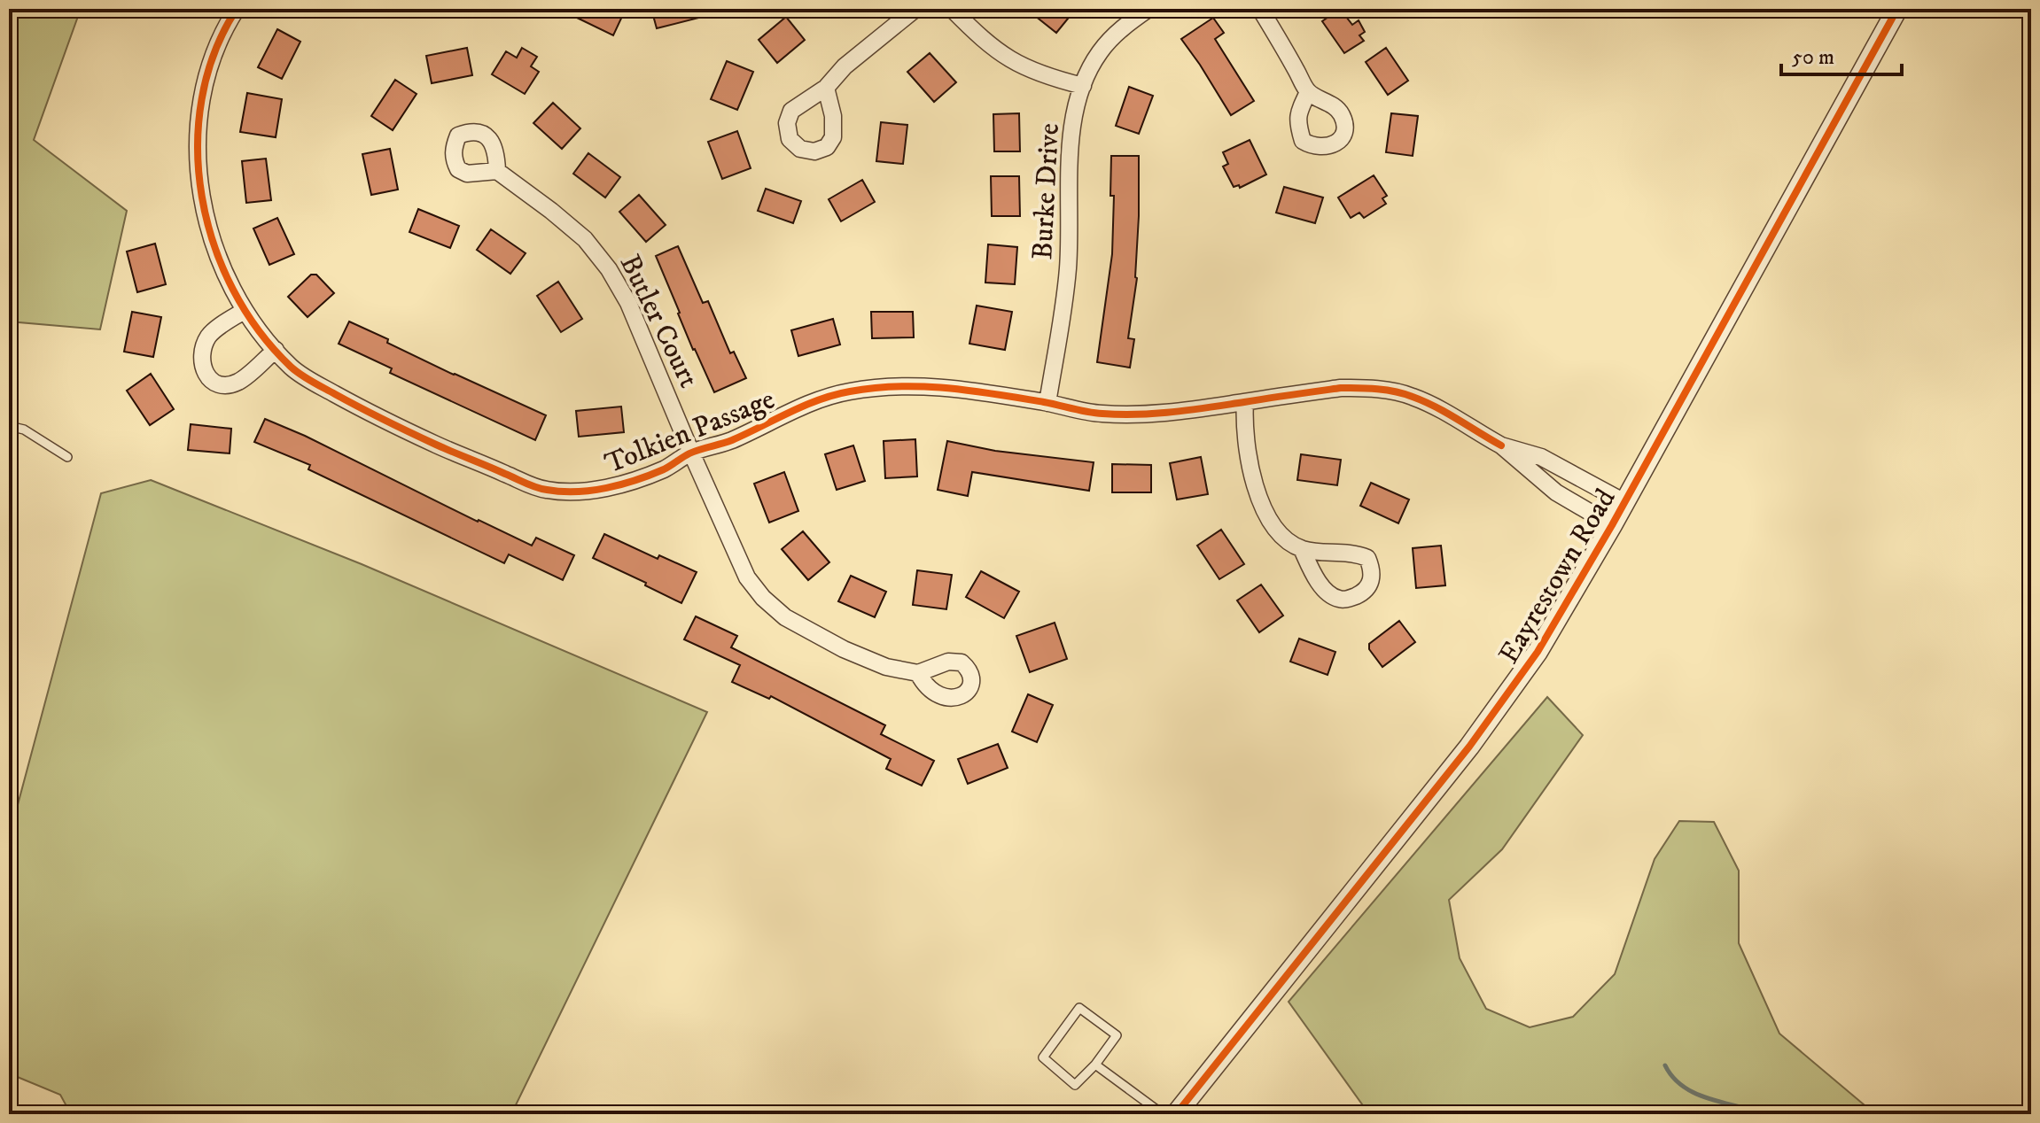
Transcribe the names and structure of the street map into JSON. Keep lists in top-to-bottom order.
{
  "streets": {
    "street": [
      "Burke Drive",
      "Butler Court",
      "Tolkien Passage",
      "Eayrestown Road"
    ]
  },
  "crossings": [
    ["Burke Drive", "Tolkien Passage"],
    ["Butler Court", "Tolkien Passage"],
    ["Tolkien Passage", "Eayrestown Road"]
  ],
  "scale_bar": "50 m"
}
